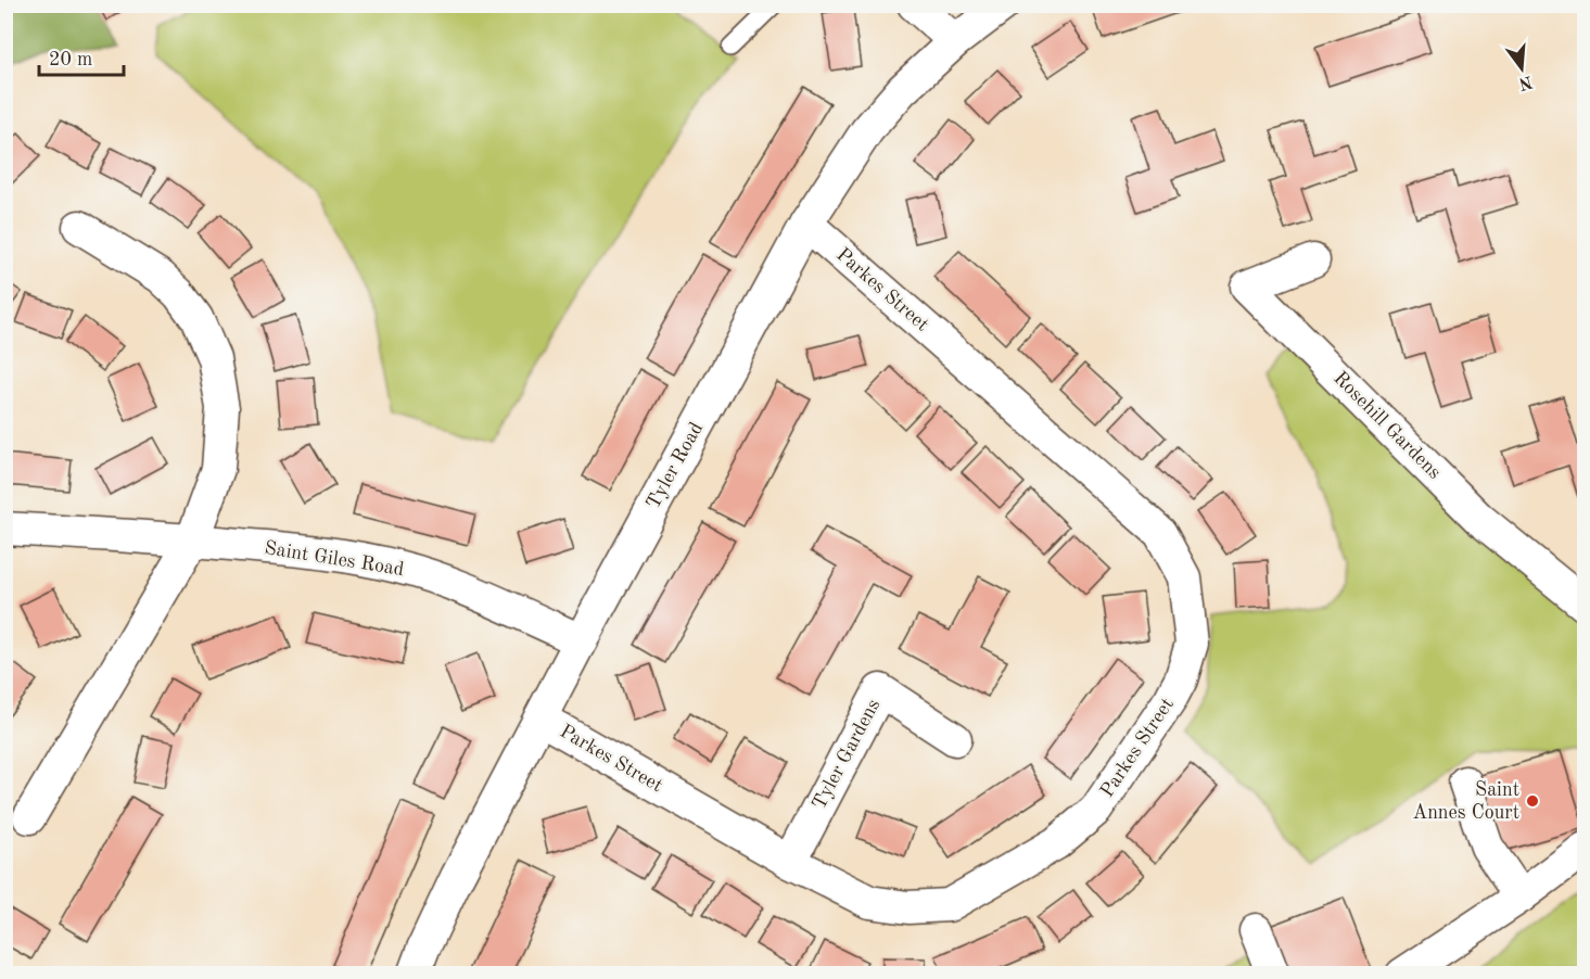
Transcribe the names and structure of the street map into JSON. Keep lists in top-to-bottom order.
{
  "streets": {
    "street": [
      "Parkes Street",
      "Rosehill Gardens",
      "Tyler Road",
      "Saint Giles Road",
      "Tyler Gardens"
    ]
  },
  "crossings": [
    ["Parkes Street", "Tyler Road"],
    ["Parkes Street", "Tyler Gardens"],
    ["Tyler Road", "Saint Giles Road"]
  ],
  "places": ["Saint Annes Court"],
  "scale_bar": "20 m",
  "north": "bottom"
}
